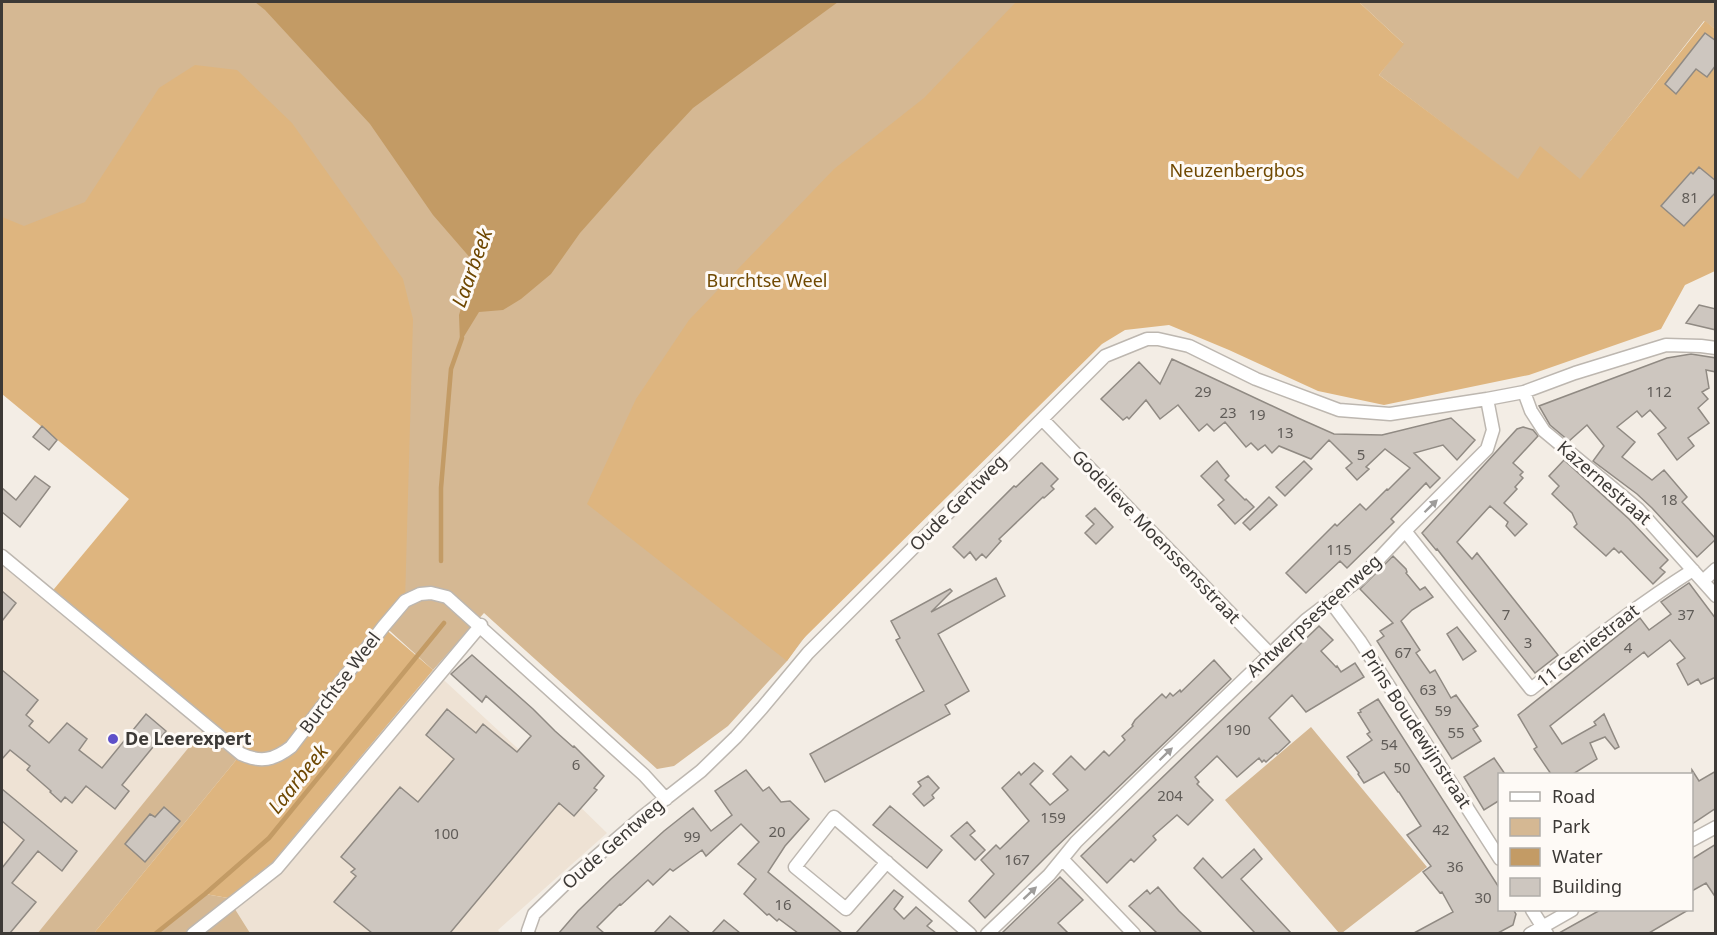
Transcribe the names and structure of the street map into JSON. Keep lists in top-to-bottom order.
{
  "streets": {
    "street": [
      "Kazernestraat",
      "Oude Gentweg",
      "Godelieve Moenssensstraat",
      "Antwerpsesteenweg",
      "11 Geniestraat",
      "Burchtse Weel",
      "Prins Boudewijnstraat"
    ]
  },
  "crossings": [
    ["Kazernestraat", "11 Geniestraat"],
    ["Oude Gentweg", "Godelieve Moenssensstraat"],
    ["Oude Gentweg", "Antwerpsesteenweg"],
    ["Oude Gentweg", "Burchtse Weel"],
    ["Godelieve Moenssensstraat", "Antwerpsesteenweg"],
    ["Antwerpsesteenweg", "11 Geniestraat"],
    ["Antwerpsesteenweg", "Prins Boudewijnstraat"]
  ],
  "one_way": ["Antwerpsesteenweg"],
  "water": ["Laarbeek"],
  "parks": ["Neuzenbergbos", "Burchtse Weel"],
  "places": ["De Leerexpert"],
  "house_numbers": [
    "81",
    "29",
    "112",
    "23",
    "19",
    "13",
    "5",
    "18",
    "115",
    "7",
    "37",
    "3",
    "4",
    "67",
    "63",
    "59",
    "190",
    "55",
    "54",
    "6",
    "50",
    "204",
    "159",
    "42",
    "20",
    "100",
    "99",
    "167",
    "36",
    "30",
    "16"
  ],
  "legend": [
    "Road",
    "Park",
    "Water",
    "Building"
  ]
}
